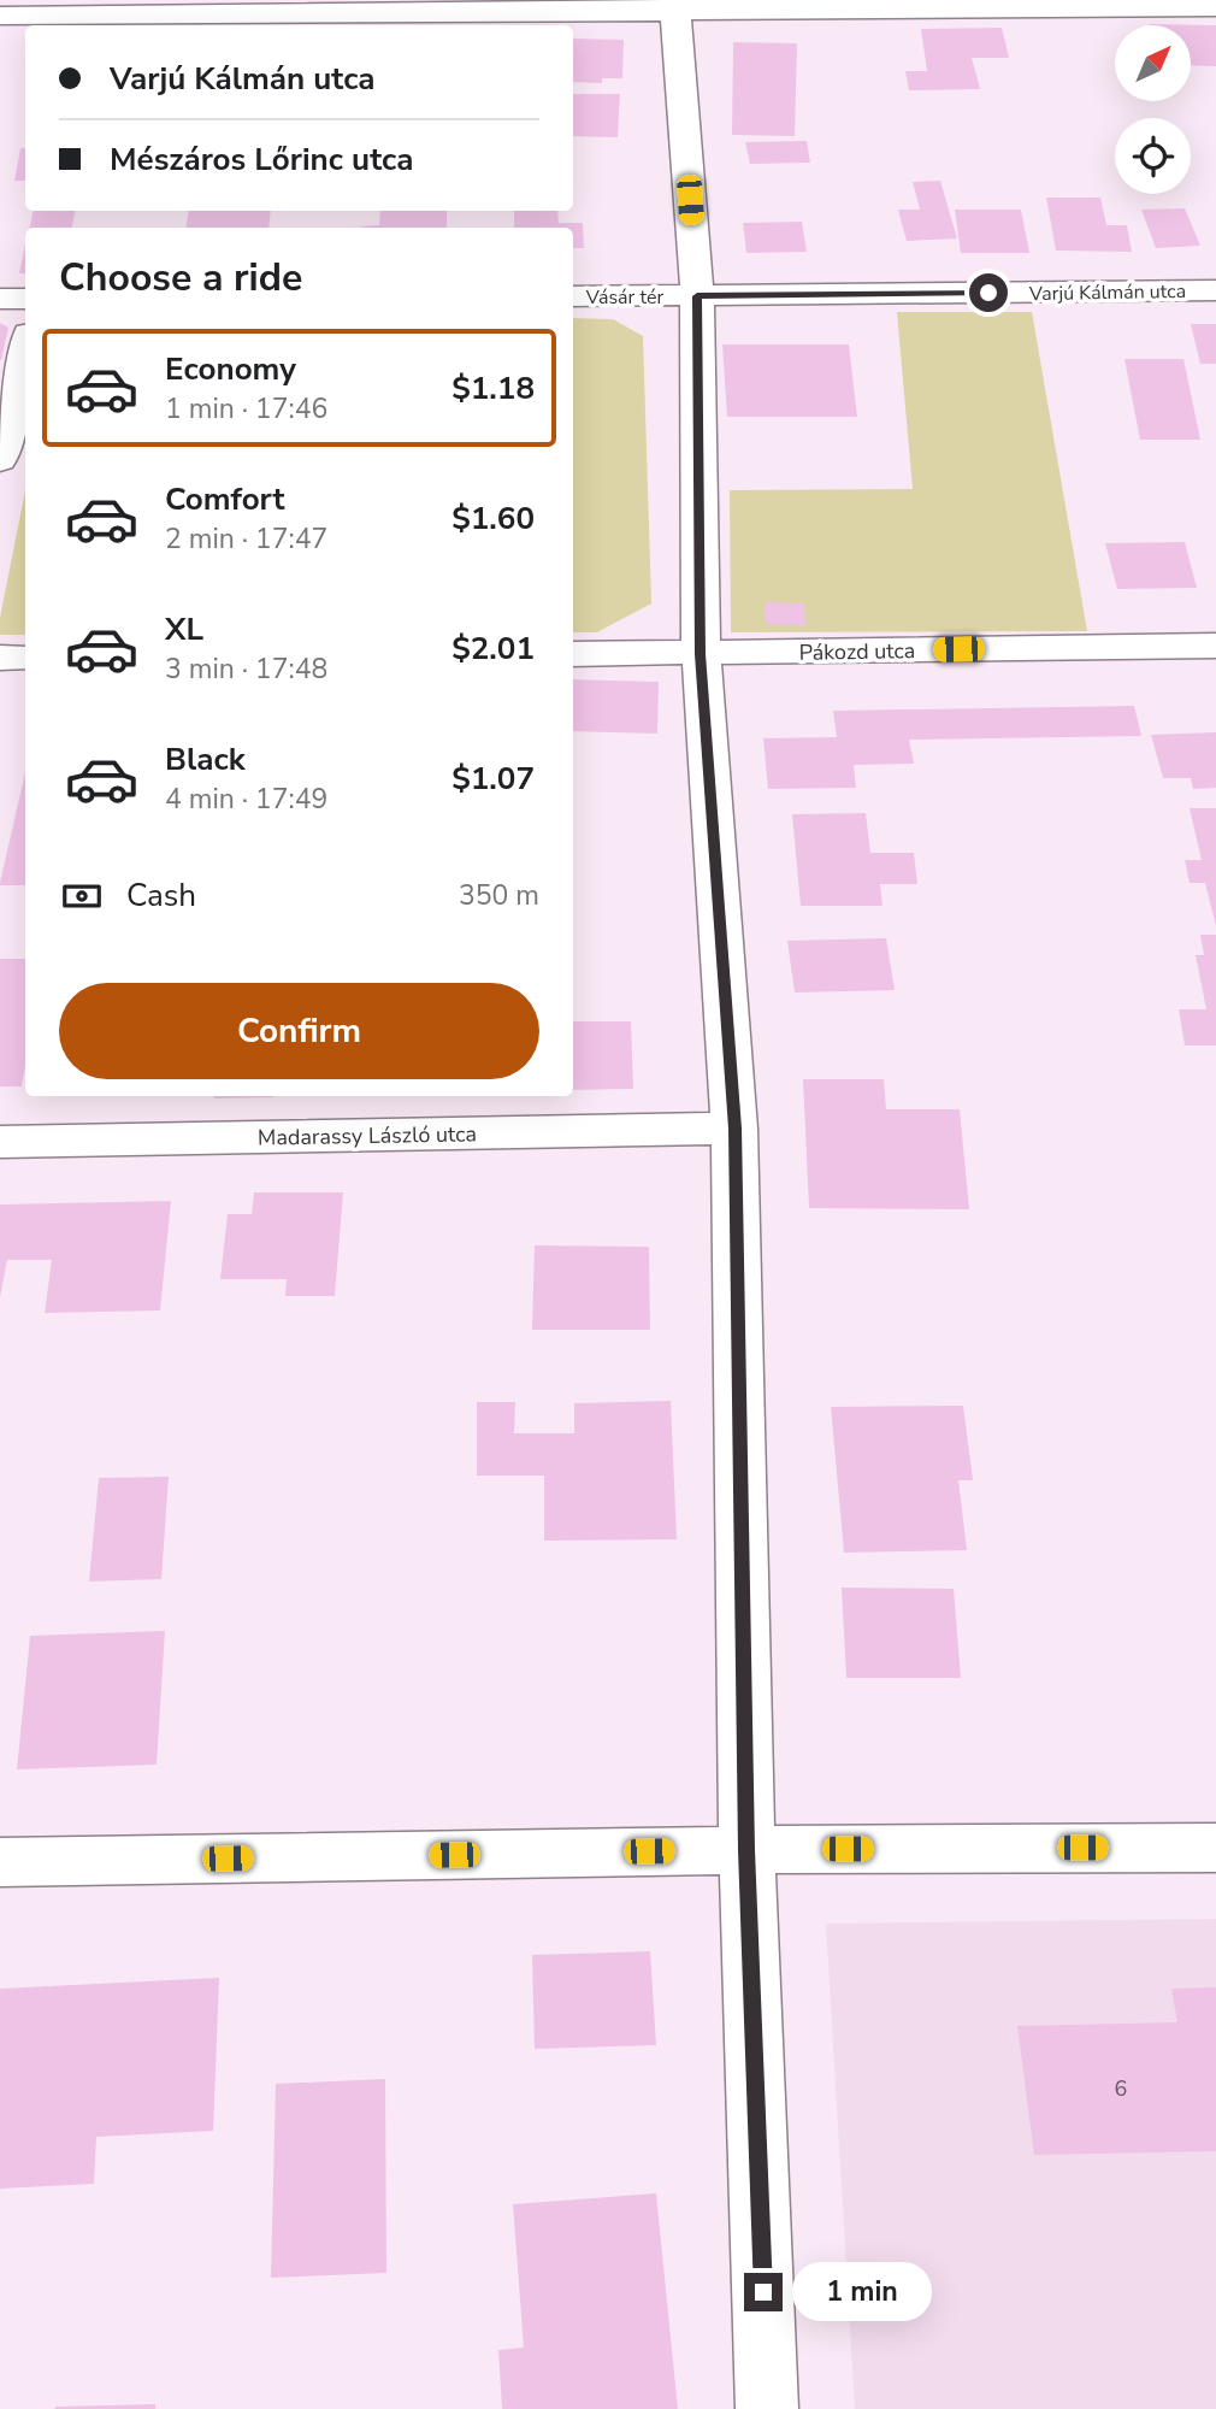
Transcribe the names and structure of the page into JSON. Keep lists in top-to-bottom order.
{
  "streets": {
    "street": [
      "Varjú Kálmán utca",
      "Vásár tér",
      "Pákozd utca",
      "Madarassy László utca"
    ]
  },
  "crossings": [
    ["Varjú Kálmán utca", "Vásár tér"]
  ],
  "house_numbers": ["6"],
  "north": "top right",
  "page": {
    "banner": ["Varjú Kálmán utca", "Mészáros Lőrinc utca"],
    "heading": "Choose a ride",
    "list": [
      {
        "name": "Economy",
        "note": "1 min · 17:46",
        "value": "$1.18"
      },
      {
        "name": "Comfort",
        "note": "2 min · 17:47",
        "value": "$1.60"
      },
      {
        "name": "XL",
        "note": "3 min · 17:48",
        "value": "$2.01"
      },
      {
        "name": "Black",
        "note": "4 min · 17:49",
        "value": "$1.07"
      }
    ],
    "pay": ["Cash", "350 m"],
    "buttons": "Confirm",
    "bubble": "1 min"
  }
}
